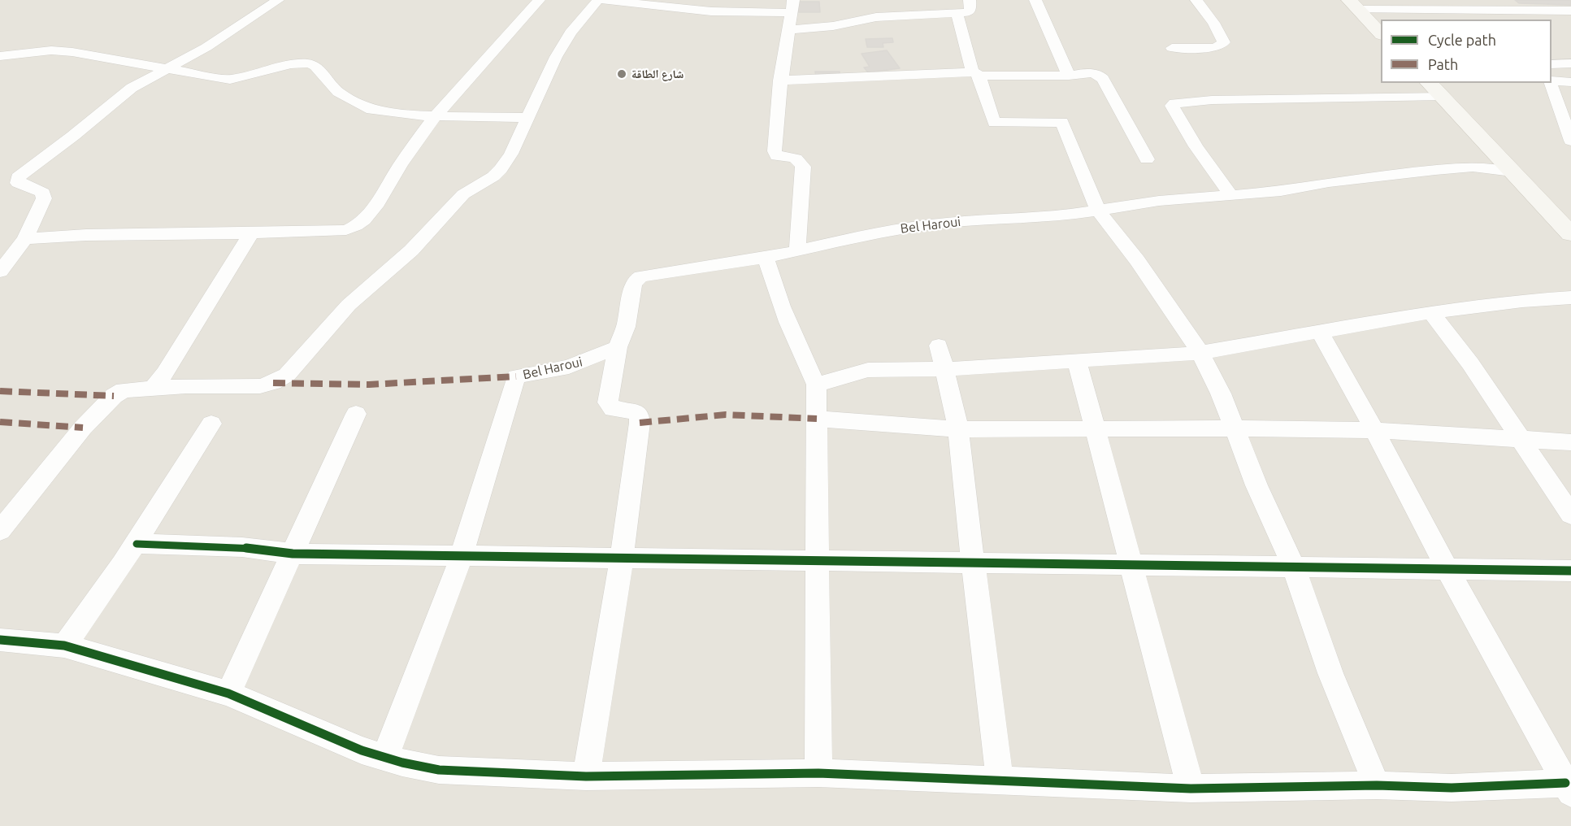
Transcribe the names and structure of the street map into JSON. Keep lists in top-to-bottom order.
{
  "streets": {
    "street": ["Bel Haroui"]
  },
  "places": ["شارع الطاقة"],
  "legend": ["Cycle path", "Path"]
}
